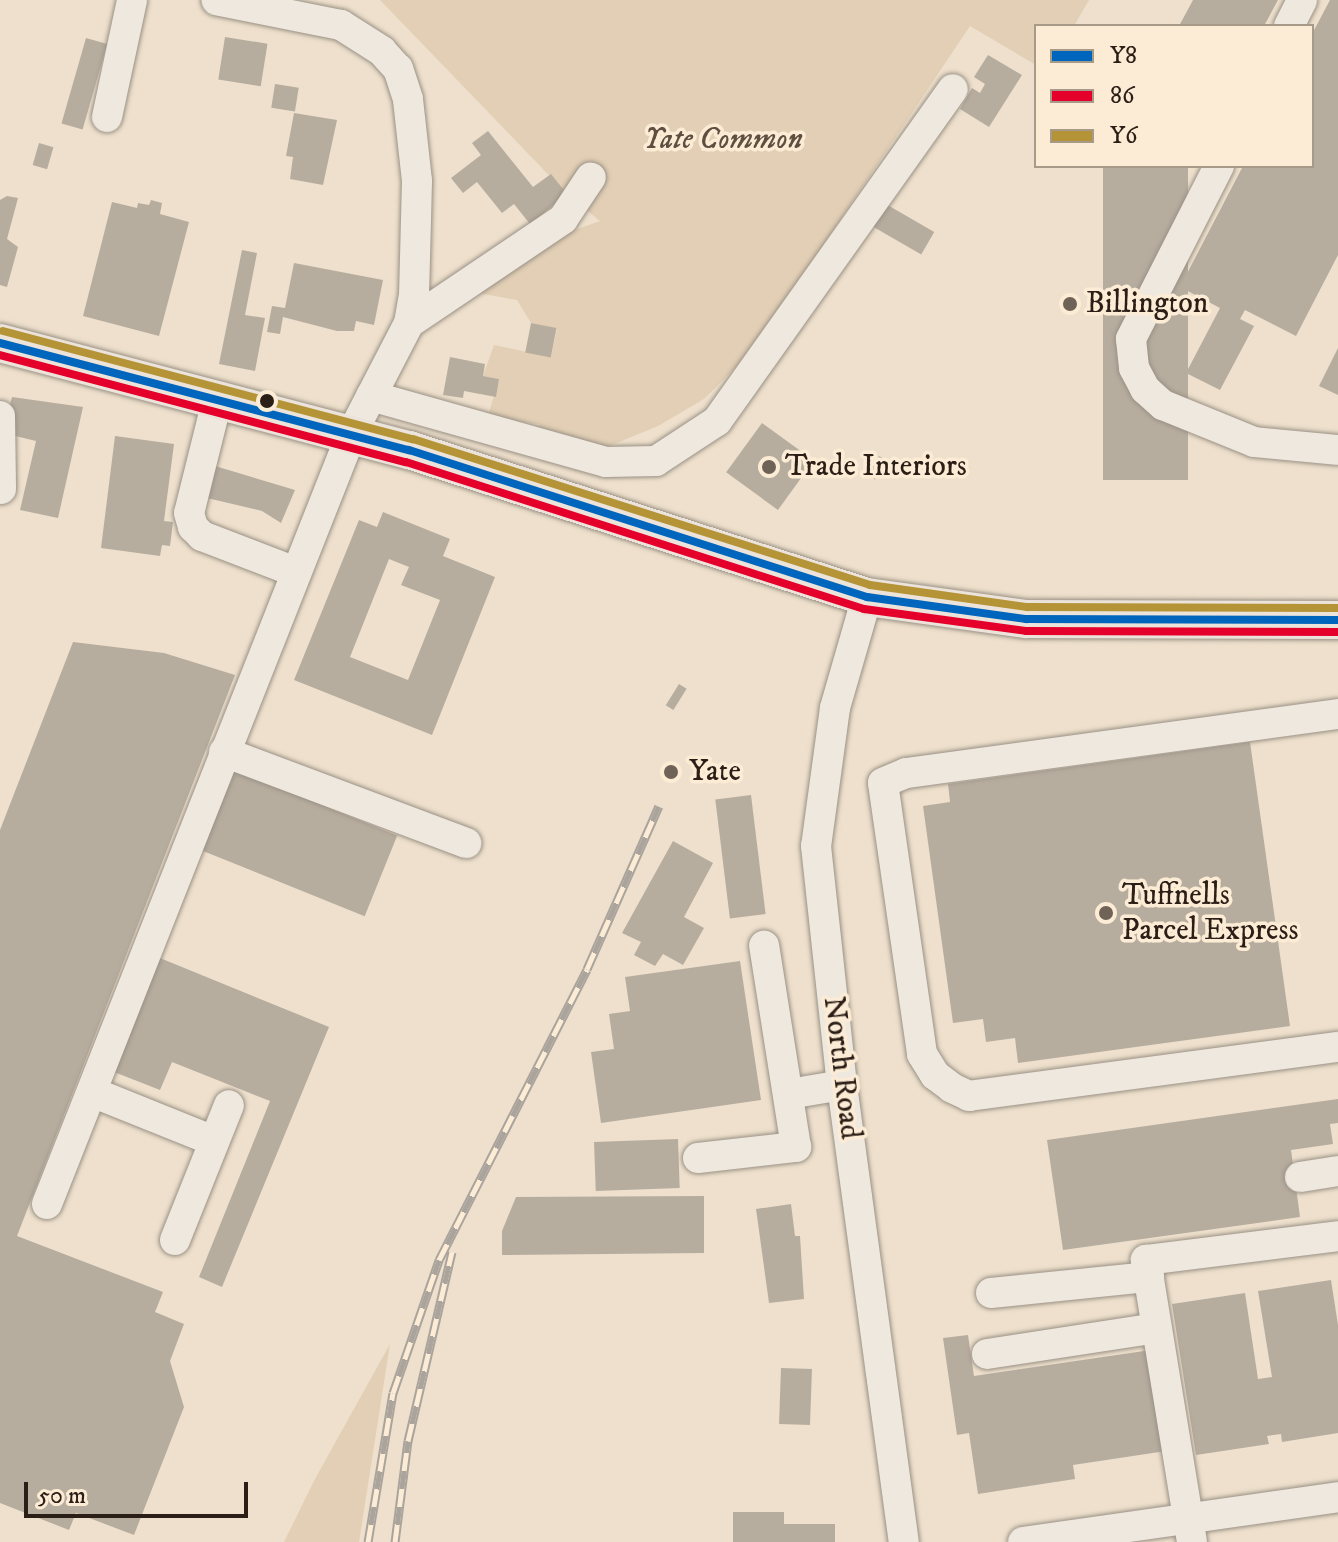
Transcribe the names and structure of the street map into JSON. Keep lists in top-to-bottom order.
{
  "streets": {
    "street": ["North Road"]
  },
  "parks": ["Yate Common"],
  "places": [
    "Billington",
    "Trade Interiors",
    "Yate",
    "Tuffnells Parcel Express"
  ],
  "lines": ["transit line Y6", "transit line Y8", "transit line 86"],
  "legend": ["Y8", "86", "Y6"],
  "scale_bar": "50 m"
}
